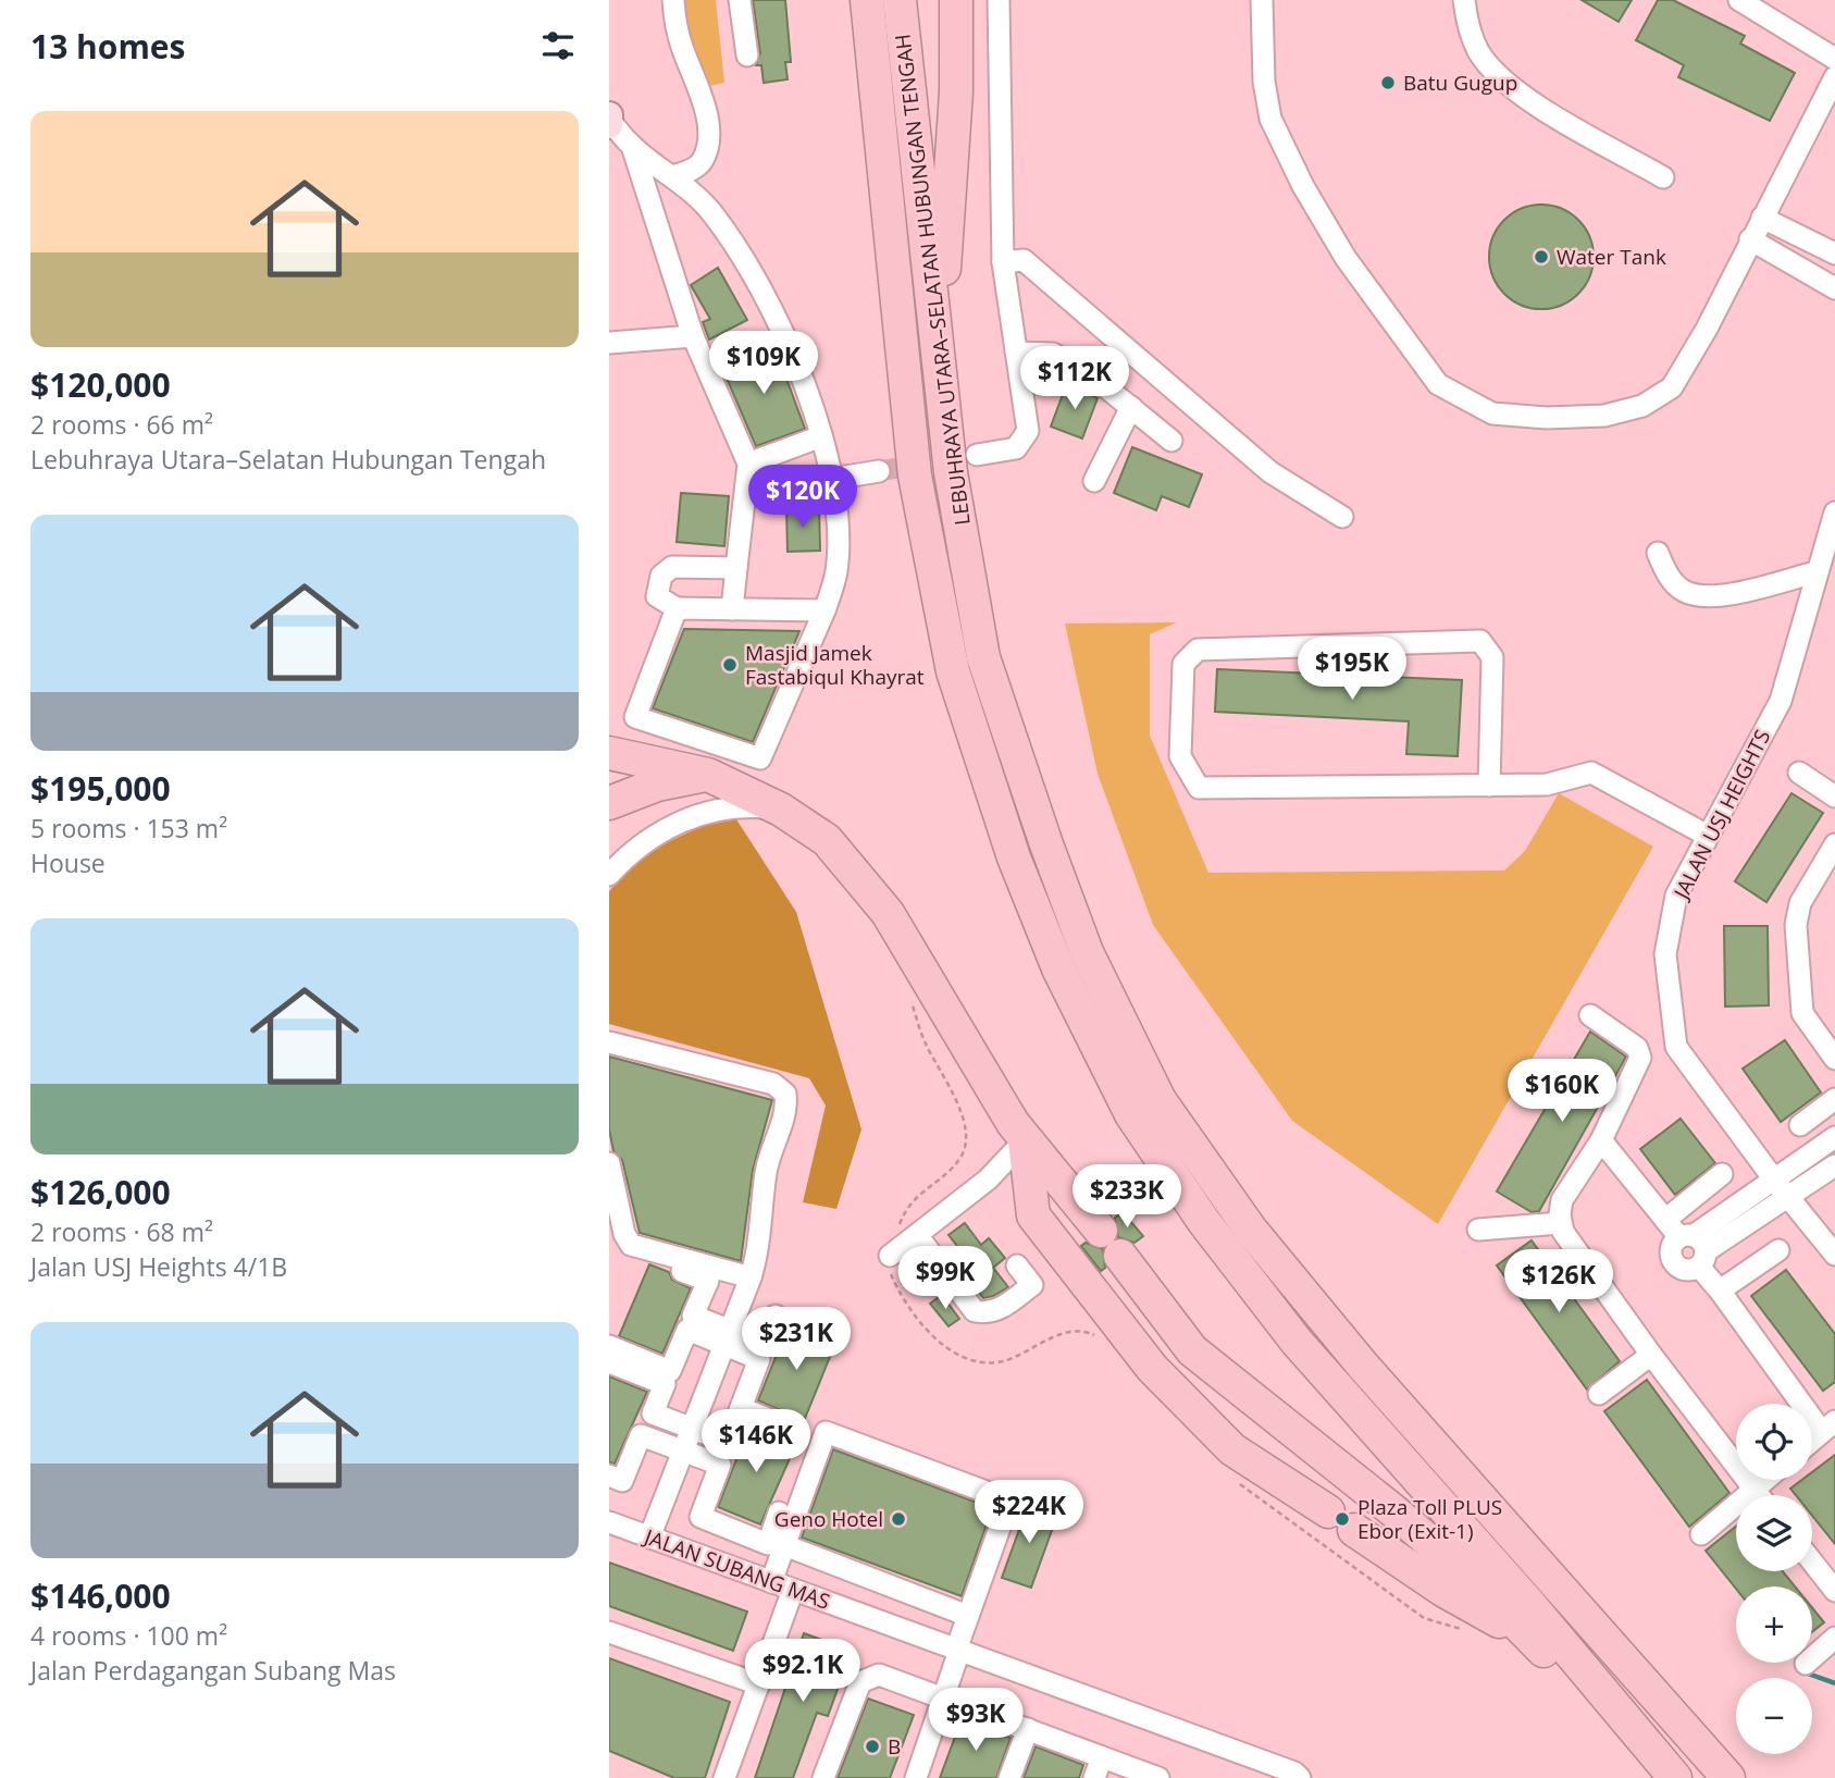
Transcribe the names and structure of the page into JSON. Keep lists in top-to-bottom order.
{
  "streets": {
    "highway": ["LEBUHRAYA UTARA–SELATAN HUBUNGAN TENGAH"],
    "street": ["JALAN USJ HEIGHTS", "JALAN SUBANG MAS"]
  },
  "places": [
    "Batu Gugup",
    "Water Tank",
    "Masjid Jamek Fastabiqul Khayrat",
    "Geno Hotel",
    "Plaza Toll PLUS Ebor (Exit-1)",
    "B"
  ],
  "page": {
    "heading": "13 homes",
    "list": [
      {
        "name": "$120,000",
        "note": "2 rooms · 66 m² · Lebuhraya Utara–Selatan Hubungan Tengah"
      },
      {
        "name": "$195,000",
        "note": "5 rooms · 153 m² · House"
      },
      {
        "name": "$126,000",
        "note": "2 rooms · 68 m² · Jalan USJ Heights 4/1B"
      },
      {
        "name": "$146,000",
        "note": "4 rooms · 100 m² · Jalan Perdagangan Subang Mas"
      }
    ],
    "price": [
      "$109K",
      "$112K",
      "$120K",
      "$195K",
      "$160K",
      "$233K",
      "$99K",
      "$126K",
      "$231K",
      "$146K",
      "$224K",
      "$92.1K",
      "$93K"
    ],
    "map_buttons": ["+", "−"]
  }
}
